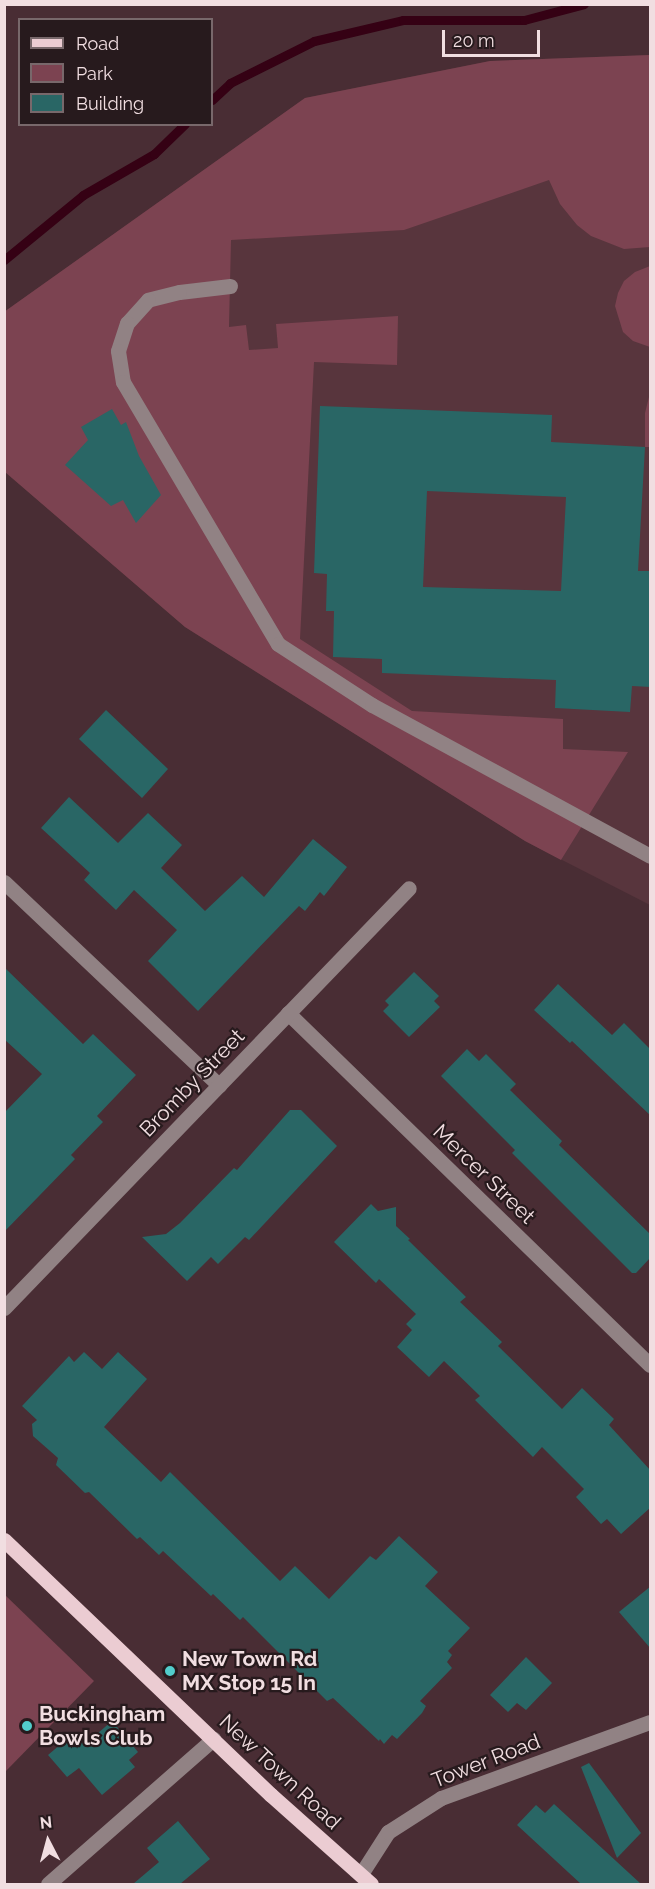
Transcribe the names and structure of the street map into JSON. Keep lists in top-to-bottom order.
{
  "streets": {
    "main road": ["New Town Road"],
    "street": ["Bromby Street", "Mercer Street", "Tower Road"]
  },
  "crossings": [
    ["Bromby Street", "Mercer Street"],
    ["Tower Road", "New Town Road"]
  ],
  "places": ["New Town Rd MX Stop 15 In", "Buckingham Bowls Club"],
  "legend": ["Road", "Park", "Building"],
  "scale_bar": "20 m",
  "north": "top"
}
